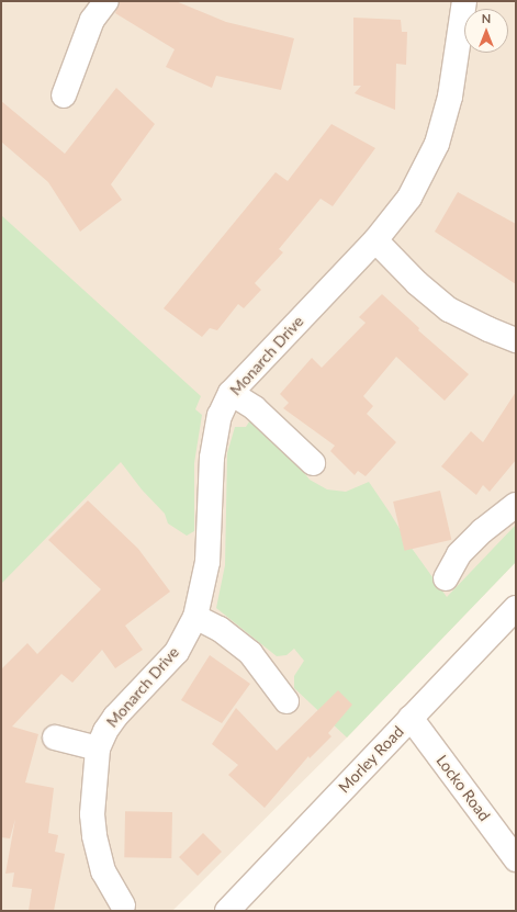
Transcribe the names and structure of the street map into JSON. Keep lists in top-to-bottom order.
{
  "streets": {
    "street": ["Monarch Drive", "Morley Road", "Locko Road"]
  },
  "crossings": [
    ["Morley Road", "Locko Road"]
  ],
  "north": "top"
}
